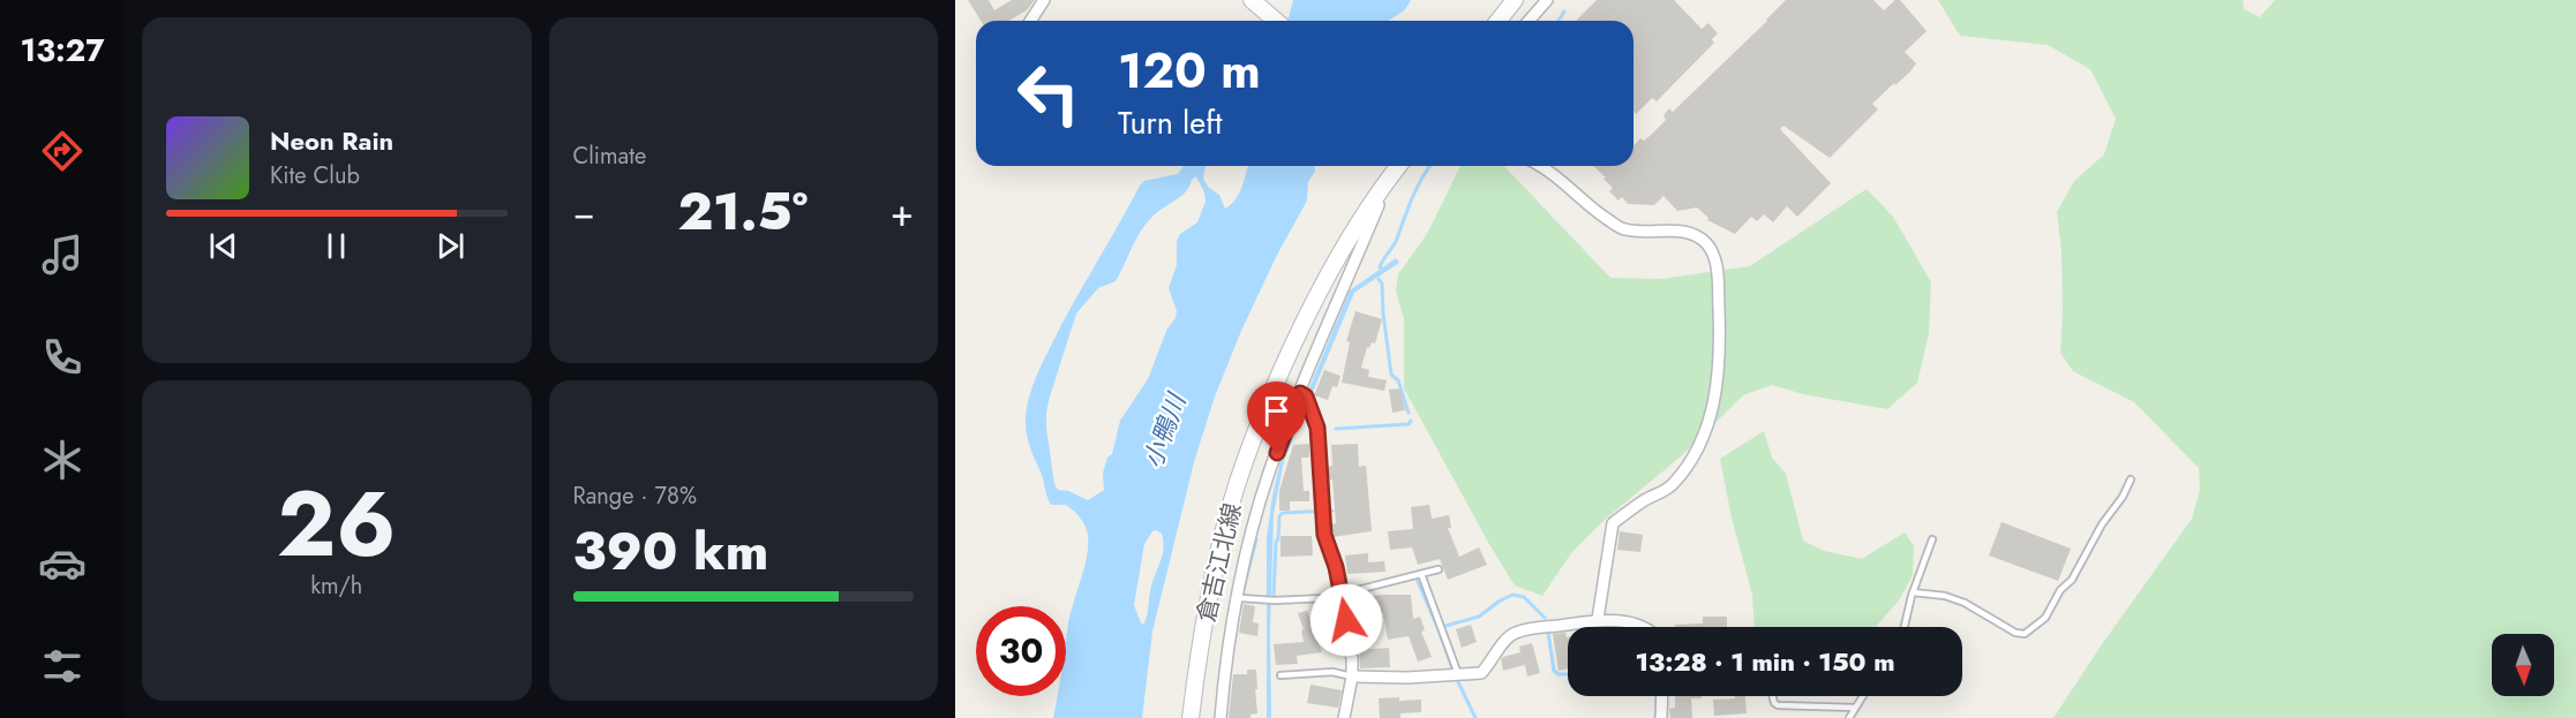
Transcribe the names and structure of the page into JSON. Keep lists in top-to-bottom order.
{
  "streets": {
    "main road": ["倉吉江北線"]
  },
  "water": ["小鴨川"],
  "north": "bottom",
  "page": {
    "tabs": "13:27",
    "tile": [
      "Climate",
      ["26", "km/h"],
      ["Range · 78%", "390 km"]
    ],
    "turn": ["120 m", "Turn left"],
    "song": ["Neon Rain", "Kite Club"],
    "heat": ["−", "21.5°", "+"],
    "limit": "30",
    "trip": "13:28 · 1 min · 150 m"
  }
}
